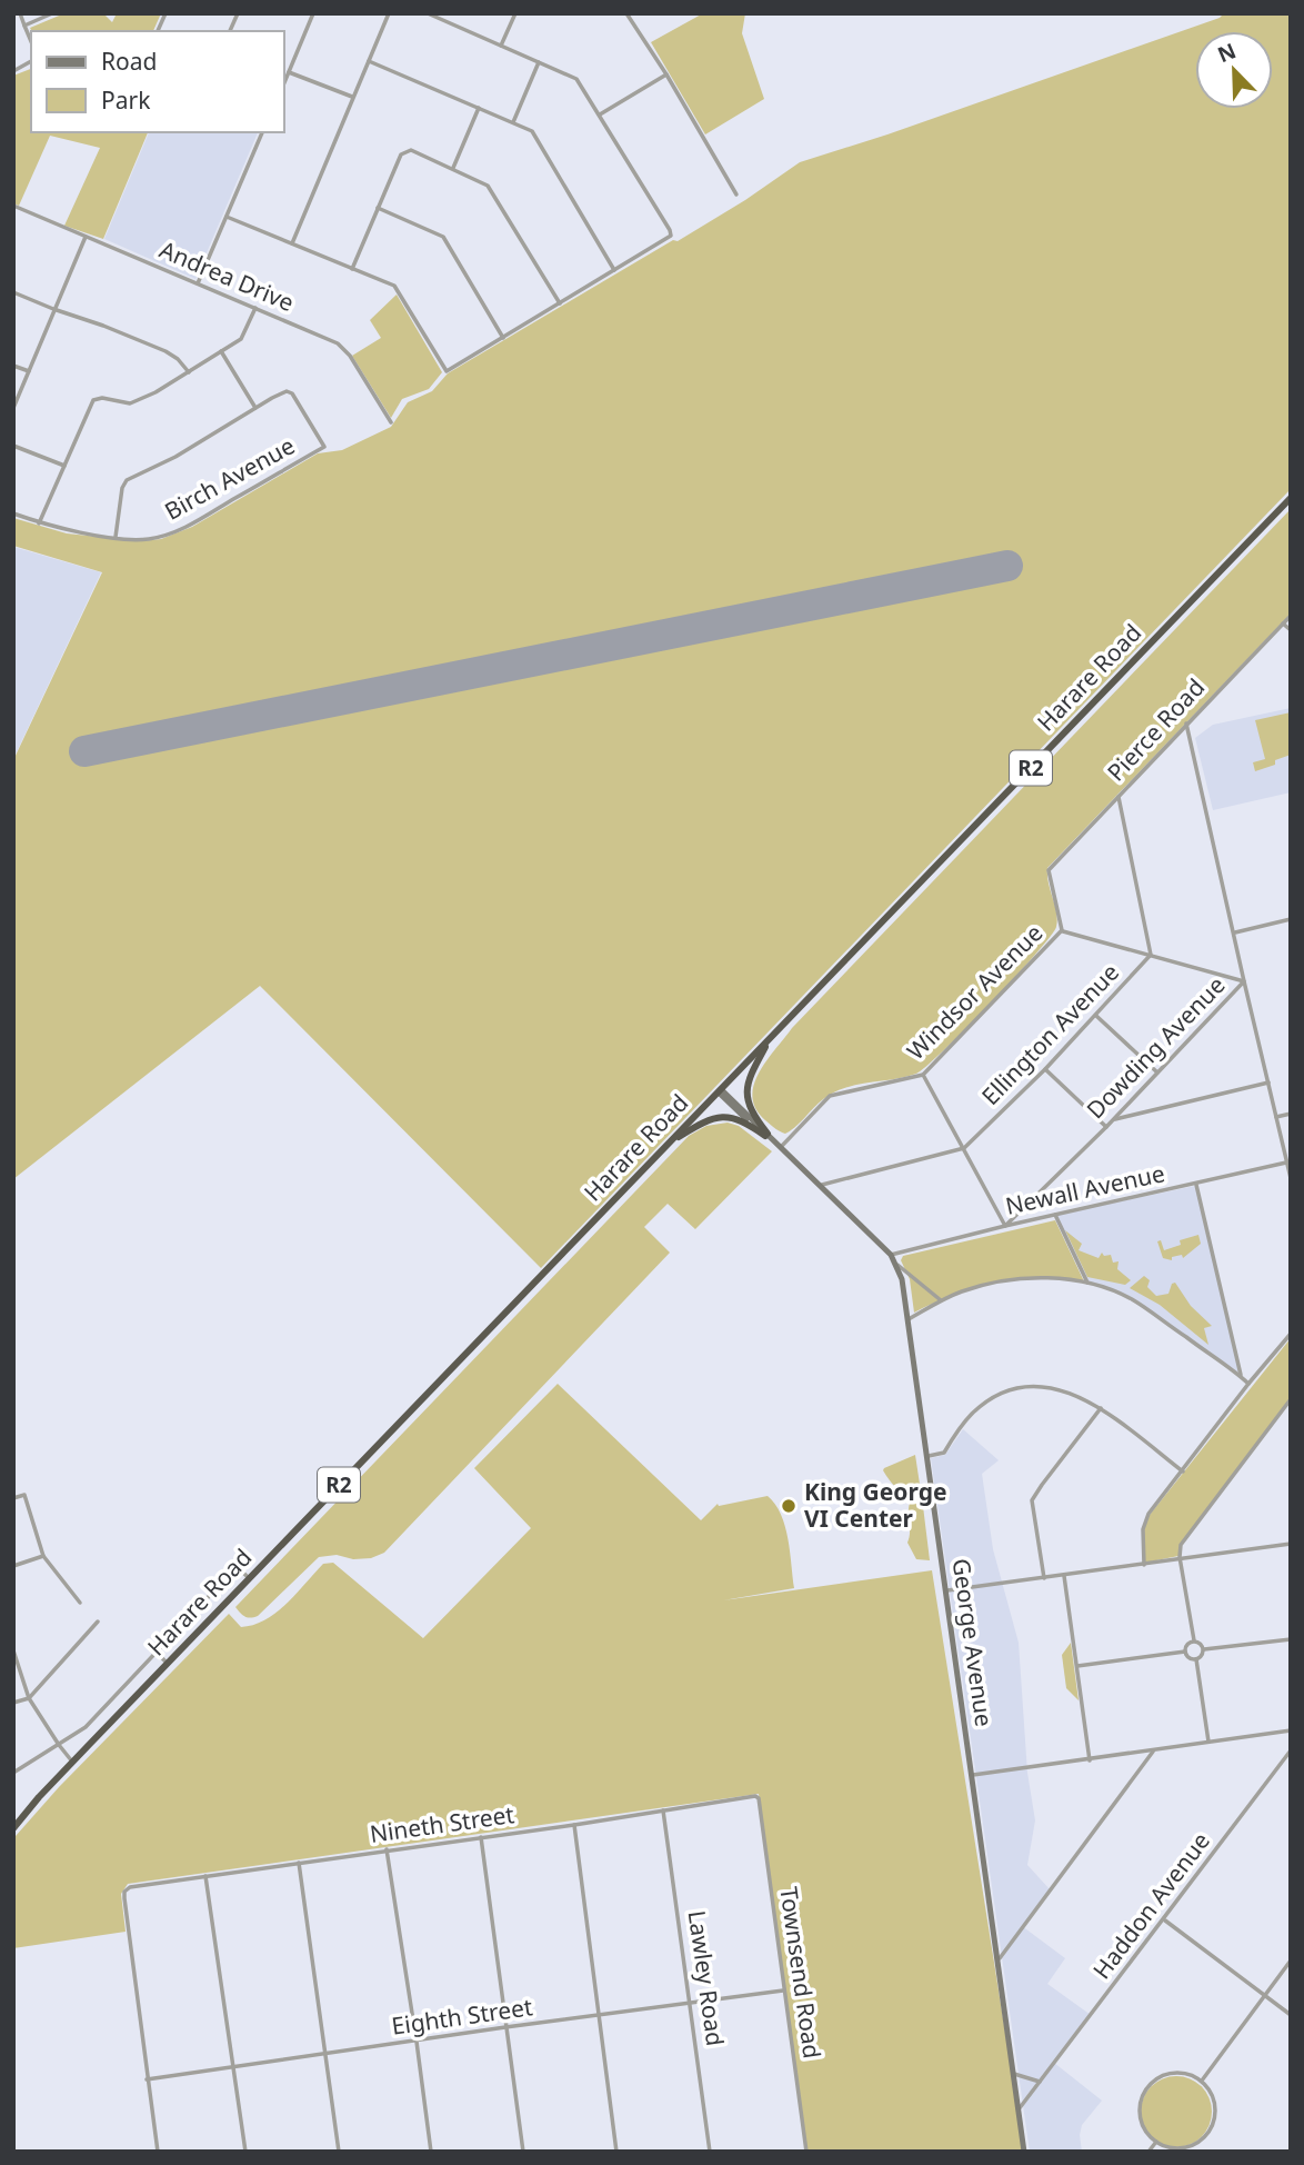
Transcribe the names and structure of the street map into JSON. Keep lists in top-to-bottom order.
{
  "streets": {
    "highway": ["Harare Road", "R2"],
    "main road": ["George Avenue"],
    "street": [
      "Andrea Drive",
      "Birch Avenue",
      "Pierce Road",
      "Windsor Avenue",
      "Ellington Avenue",
      "Dowding Avenue",
      "Newall Avenue",
      "Nineth Street",
      "Haddon Avenue",
      "Townsend Road",
      "Lawley Road",
      "Eighth Street"
    ]
  },
  "crossings": [
    ["Harare Road", "George Avenue"],
    ["Pierce Road", "Windsor Avenue"],
    ["Pierce Road", "Ellington Avenue"],
    ["Pierce Road", "Dowding Avenue"],
    ["Windsor Avenue", "George Avenue"],
    ["Ellington Avenue", "George Avenue"],
    ["Dowding Avenue", "Newall Avenue"],
    ["Newall Avenue", "George Avenue"],
    ["George Avenue", "Haddon Avenue"],
    ["Nineth Street", "Townsend Road"],
    ["Nineth Street", "Lawley Road"],
    ["Nineth Street", "Eighth Street"],
    ["Townsend Road", "Eighth Street"],
    ["Lawley Road", "Eighth Street"]
  ],
  "places": ["King George VI Center"],
  "legend": ["Road", "Park"],
  "north": "top left"
}
